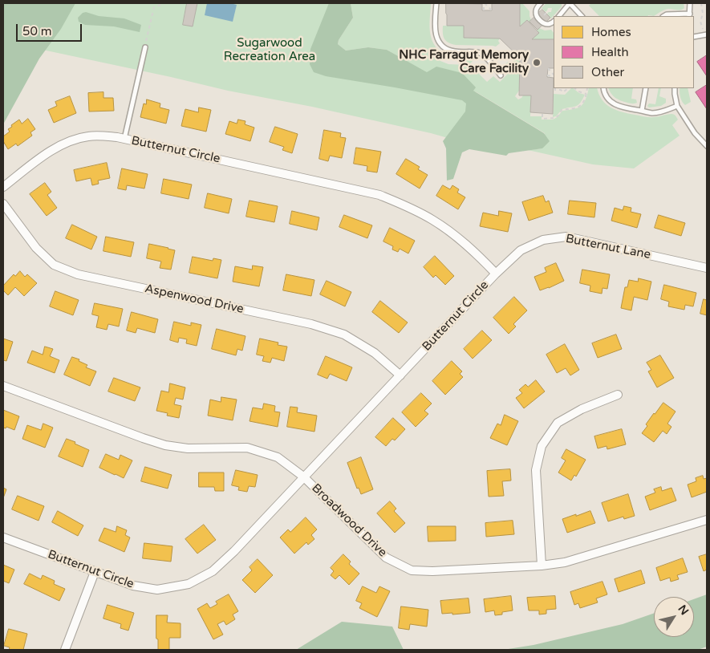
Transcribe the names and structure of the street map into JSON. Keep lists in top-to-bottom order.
{
  "streets": {
    "street": [
      "Butternut Circle",
      "Butternut Lane",
      "Aspenwood Drive",
      "Broadwood Drive"
    ]
  },
  "crossings": [
    ["Butternut Circle", "Butternut Lane"],
    ["Butternut Circle", "Aspenwood Drive"],
    ["Butternut Circle", "Broadwood Drive"]
  ],
  "parks": ["Sugarwood Recreation Area"],
  "places": ["NHC Farragut Memory Care Facility"],
  "legend": ["Homes", "Health", "Other"],
  "scale_bar": "50 m",
  "north": "top right"
}
